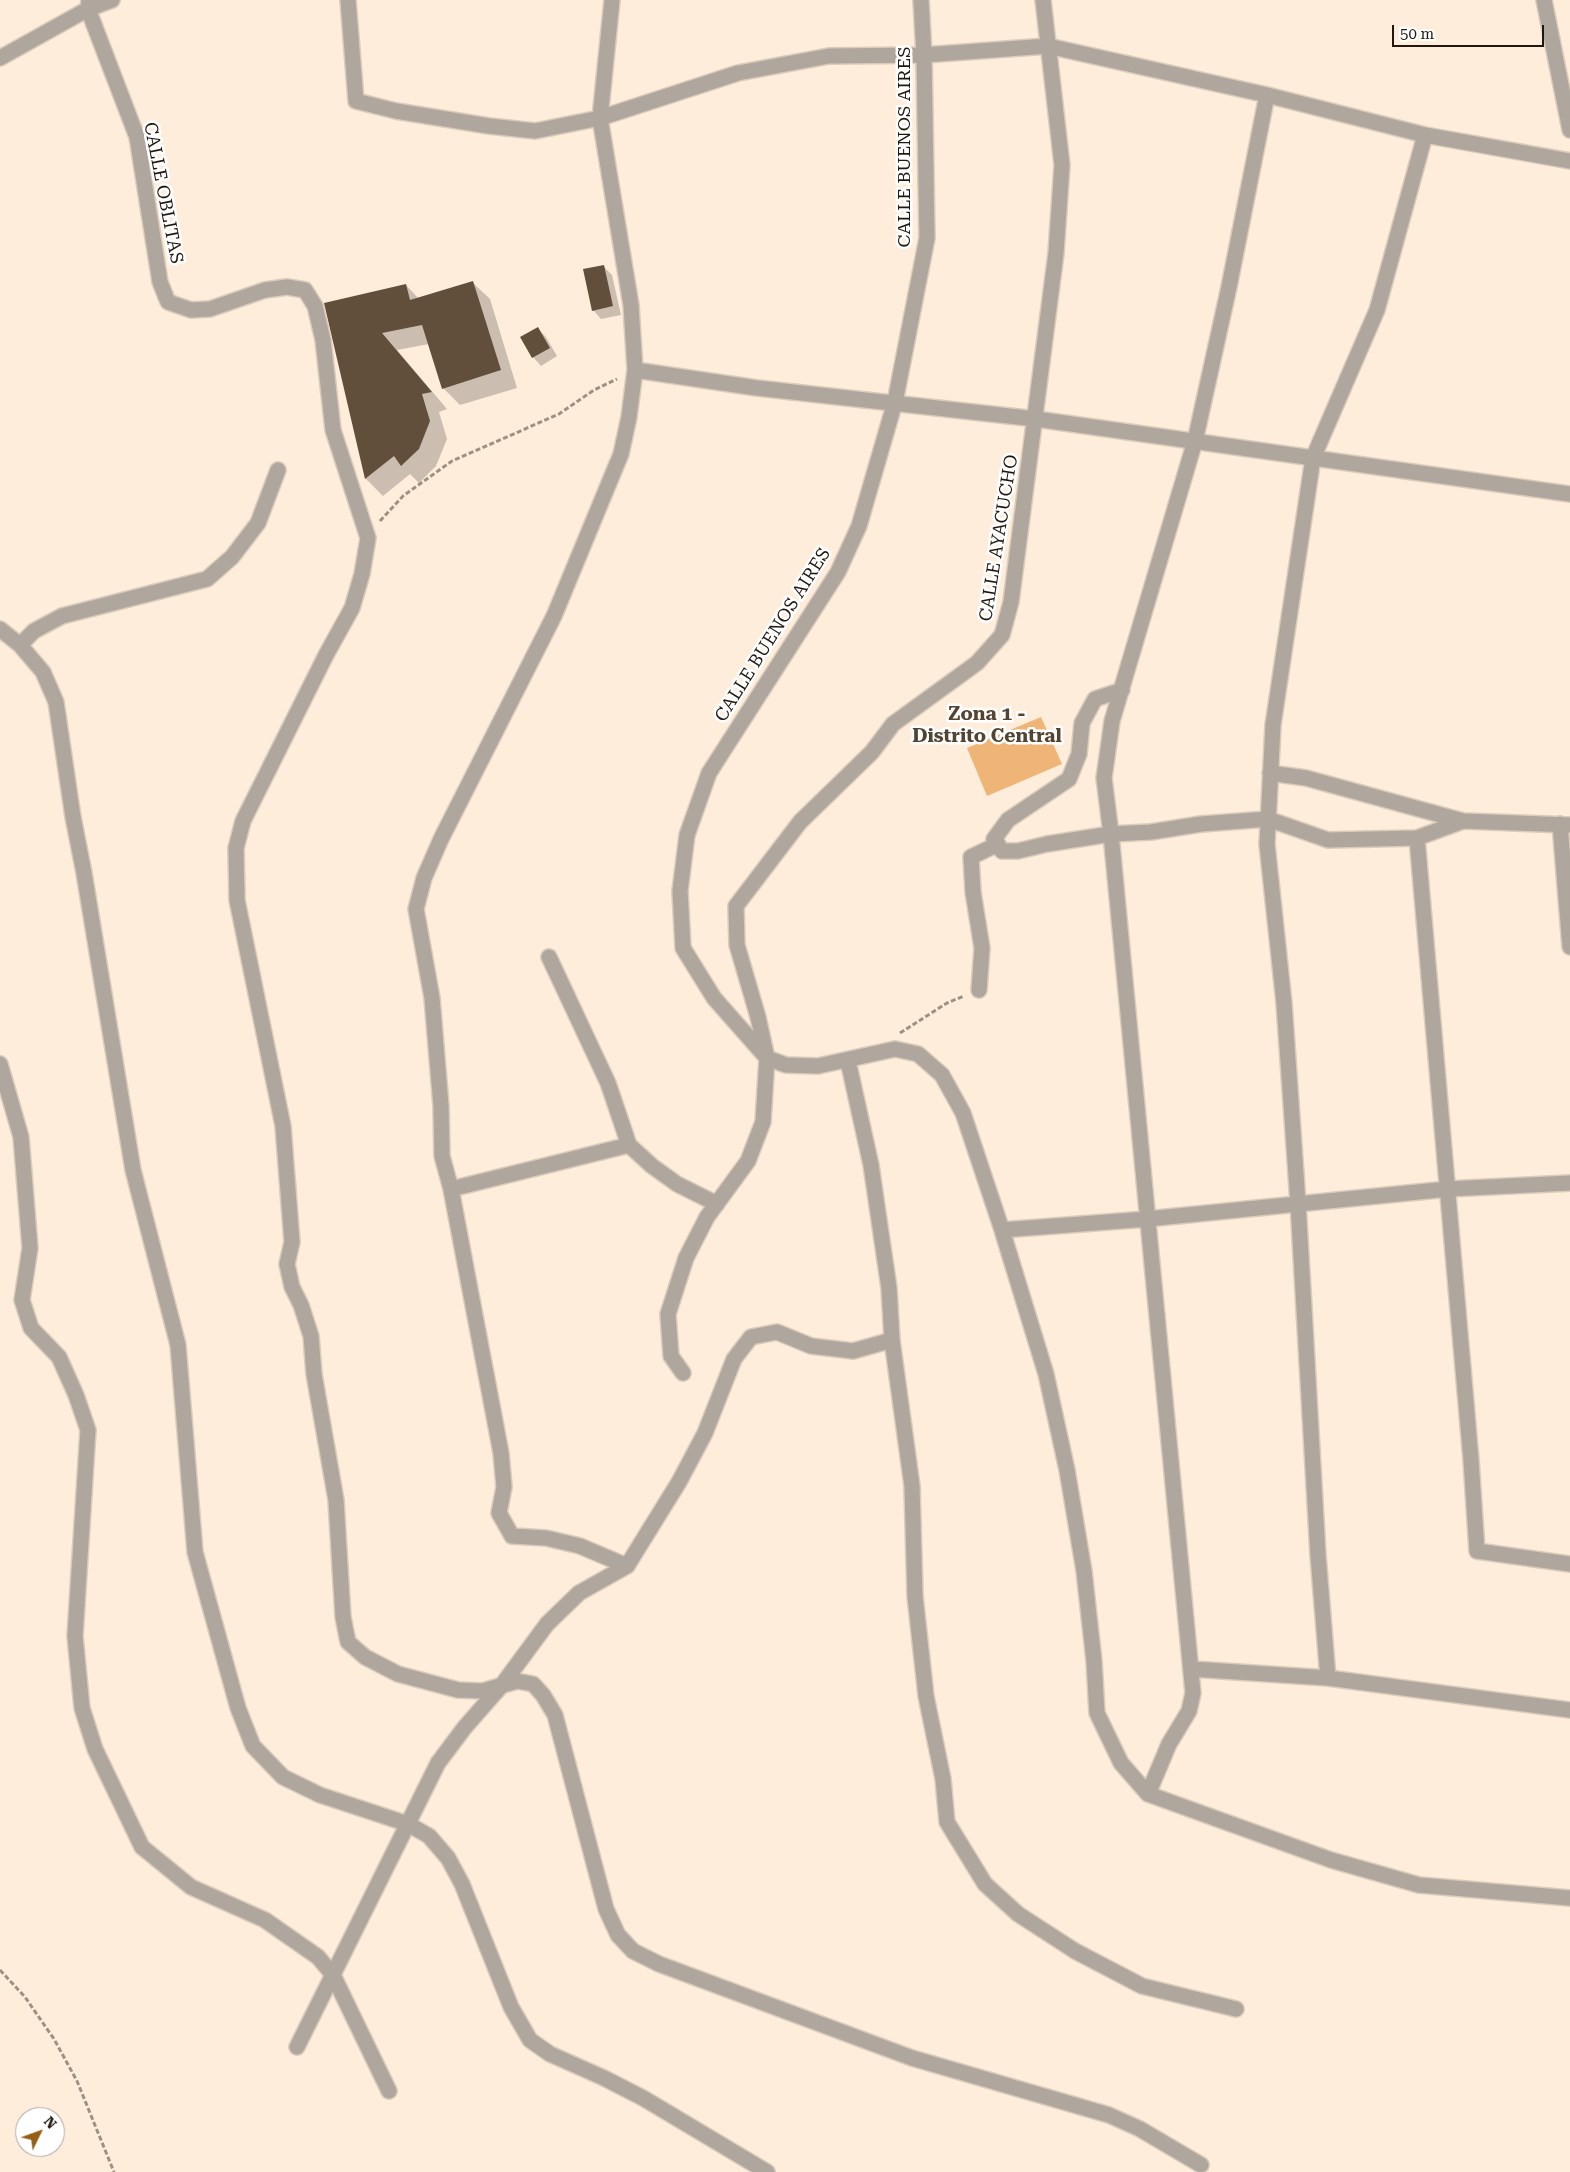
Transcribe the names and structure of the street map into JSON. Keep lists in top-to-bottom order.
{
  "streets": {
    "street": ["CALLE BUENOS AIRES", "CALLE OBLITAS", "CALLE AYACUCHO"]
  },
  "crossings": [
    ["CALLE BUENOS AIRES", "CALLE AYACUCHO"]
  ],
  "districts": ["Zona 1 - Distrito Central"],
  "scale_bar": "50 m",
  "north": "top right"
}
